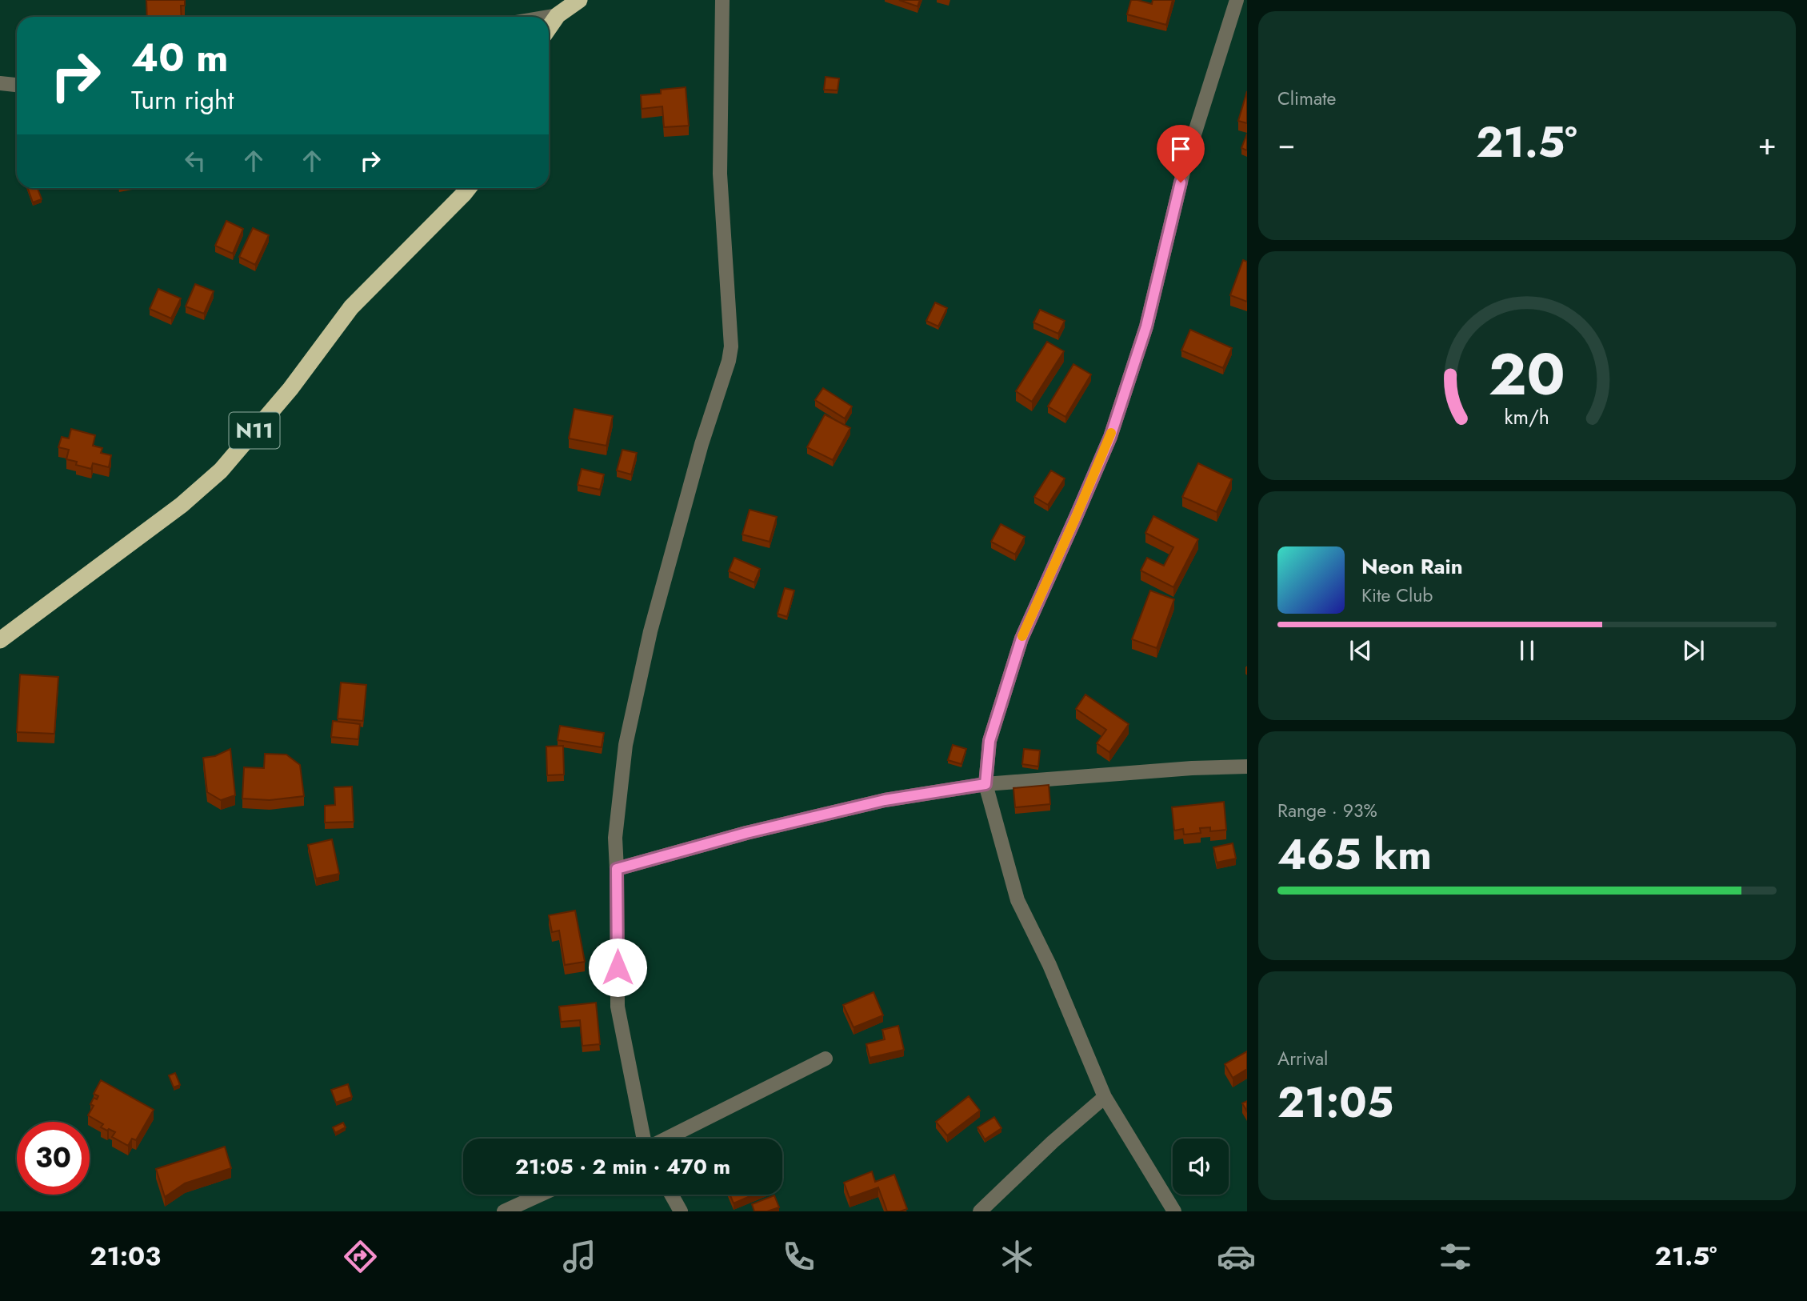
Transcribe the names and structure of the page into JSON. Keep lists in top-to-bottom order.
{
  "streets": {
    "highway": ["N11"]
  },
  "page": {
    "tile": [
      "Climate",
      ["Range · 93%", "465 km"],
      ["Arrival", "21:05"]
    ],
    "turn": ["40 m", "Turn right"],
    "heat": ["−", "21.5°", "+"],
    "song": ["Neon Rain", "Kite Club"],
    "limit": "30",
    "trip": "21:05 · 2 min · 470 m",
    "tabs": ["21:03", "21.5°"],
    "gauge": ["20", "km/h"]
  }
}
